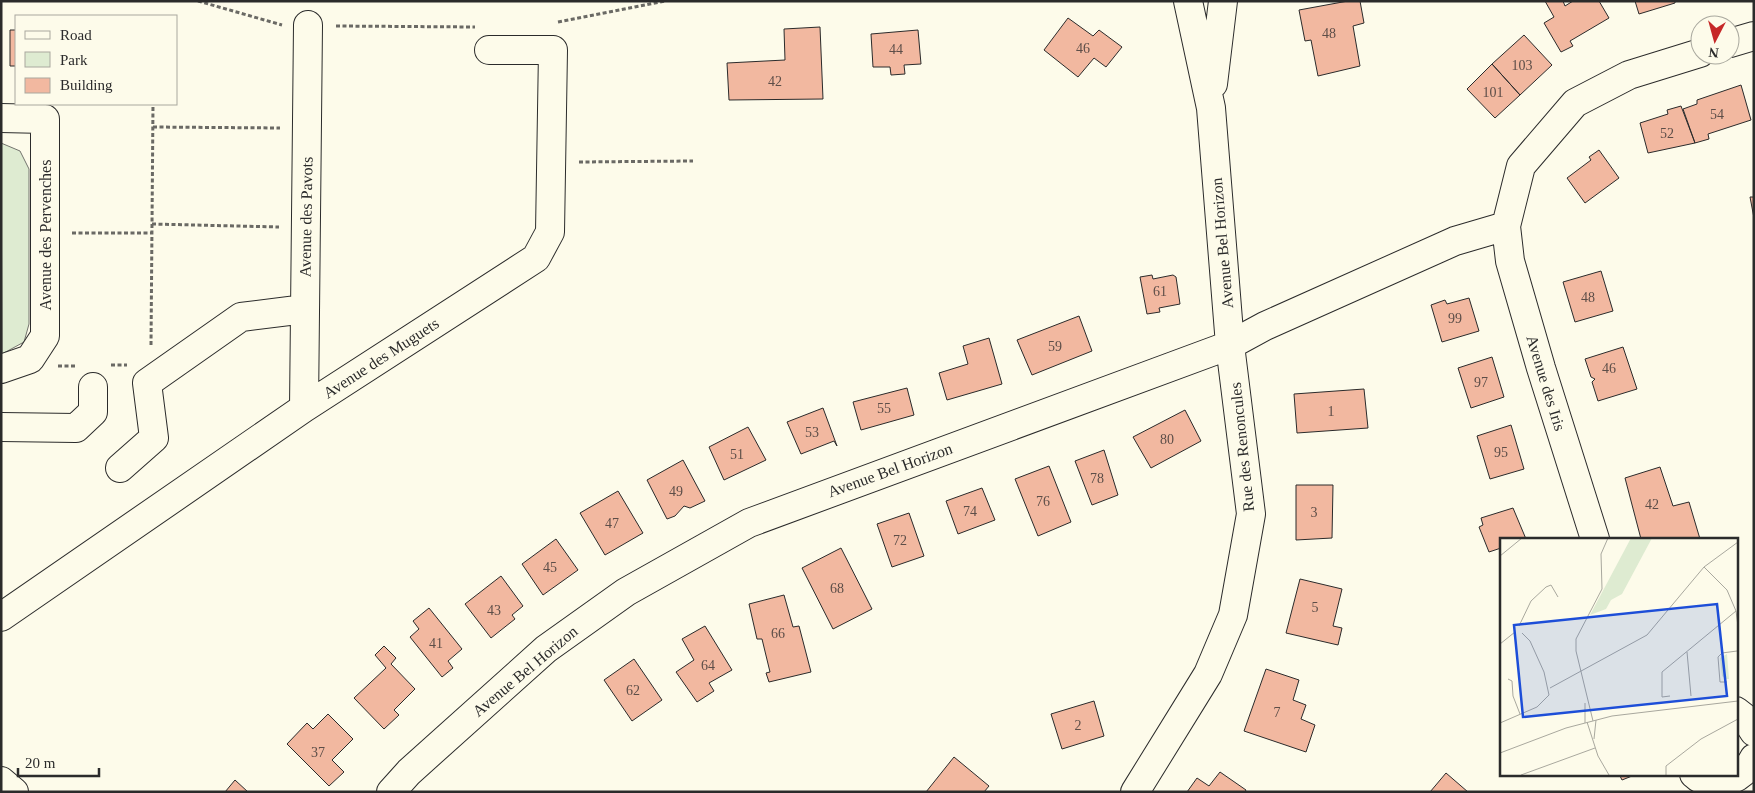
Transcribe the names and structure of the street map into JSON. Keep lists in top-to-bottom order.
{
  "streets": {
    "street": [
      "Avenue des Pavots",
      "Avenue des Pervenches",
      "Avenue Bel Horizon",
      "Avenue des Muguets",
      "Avenue des Iris",
      "Rue des Renoncules"
    ]
  },
  "crossings": [
    ["Avenue des Pavots", "Avenue des Muguets"],
    ["Avenue Bel Horizon", "Rue des Renoncules"]
  ],
  "house_numbers": [
    "48",
    "46",
    "44",
    "103",
    "42",
    "101",
    "54",
    "52",
    "61",
    "48",
    "99",
    "59",
    "46",
    "97",
    "55",
    "1",
    "53",
    "80",
    "95",
    "51",
    "78",
    "49",
    "76",
    "42",
    "74",
    "3",
    "47",
    "72",
    "45",
    "68",
    "5",
    "43",
    "66",
    "41",
    "64",
    "62",
    "7",
    "2",
    "37"
  ],
  "legend": ["Road", "Park", "Building"],
  "scale_bar": "20 m",
  "north": "bottom"
}
